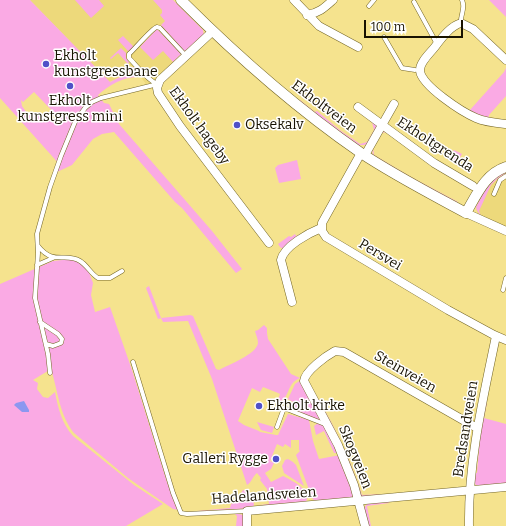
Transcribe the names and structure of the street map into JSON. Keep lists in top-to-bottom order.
{
  "streets": {
    "street": [
      "Ekholtveien",
      "Ekholt hageby",
      "Ekholtgrenda",
      "Persvei",
      "Steinveien",
      "Bredsandveien",
      "Skogveien",
      "Hadelandsveien"
    ]
  },
  "crossings": [
    ["Ekholtveien", "Ekholt hageby"],
    ["Ekholtveien", "Ekholtgrenda"],
    ["Persvei", "Bredsandveien"],
    ["Steinveien", "Bredsandveien"],
    ["Steinveien", "Skogveien"],
    ["Bredsandveien", "Hadelandsveien"],
    ["Skogveien", "Hadelandsveien"]
  ],
  "places": [
    "Ekholt kunstgressbane",
    "Ekholt kunstgress mini",
    "Oksekalv",
    "Ekholt kirke",
    "Galleri Rygge"
  ],
  "scale_bar": "100 m"
}
